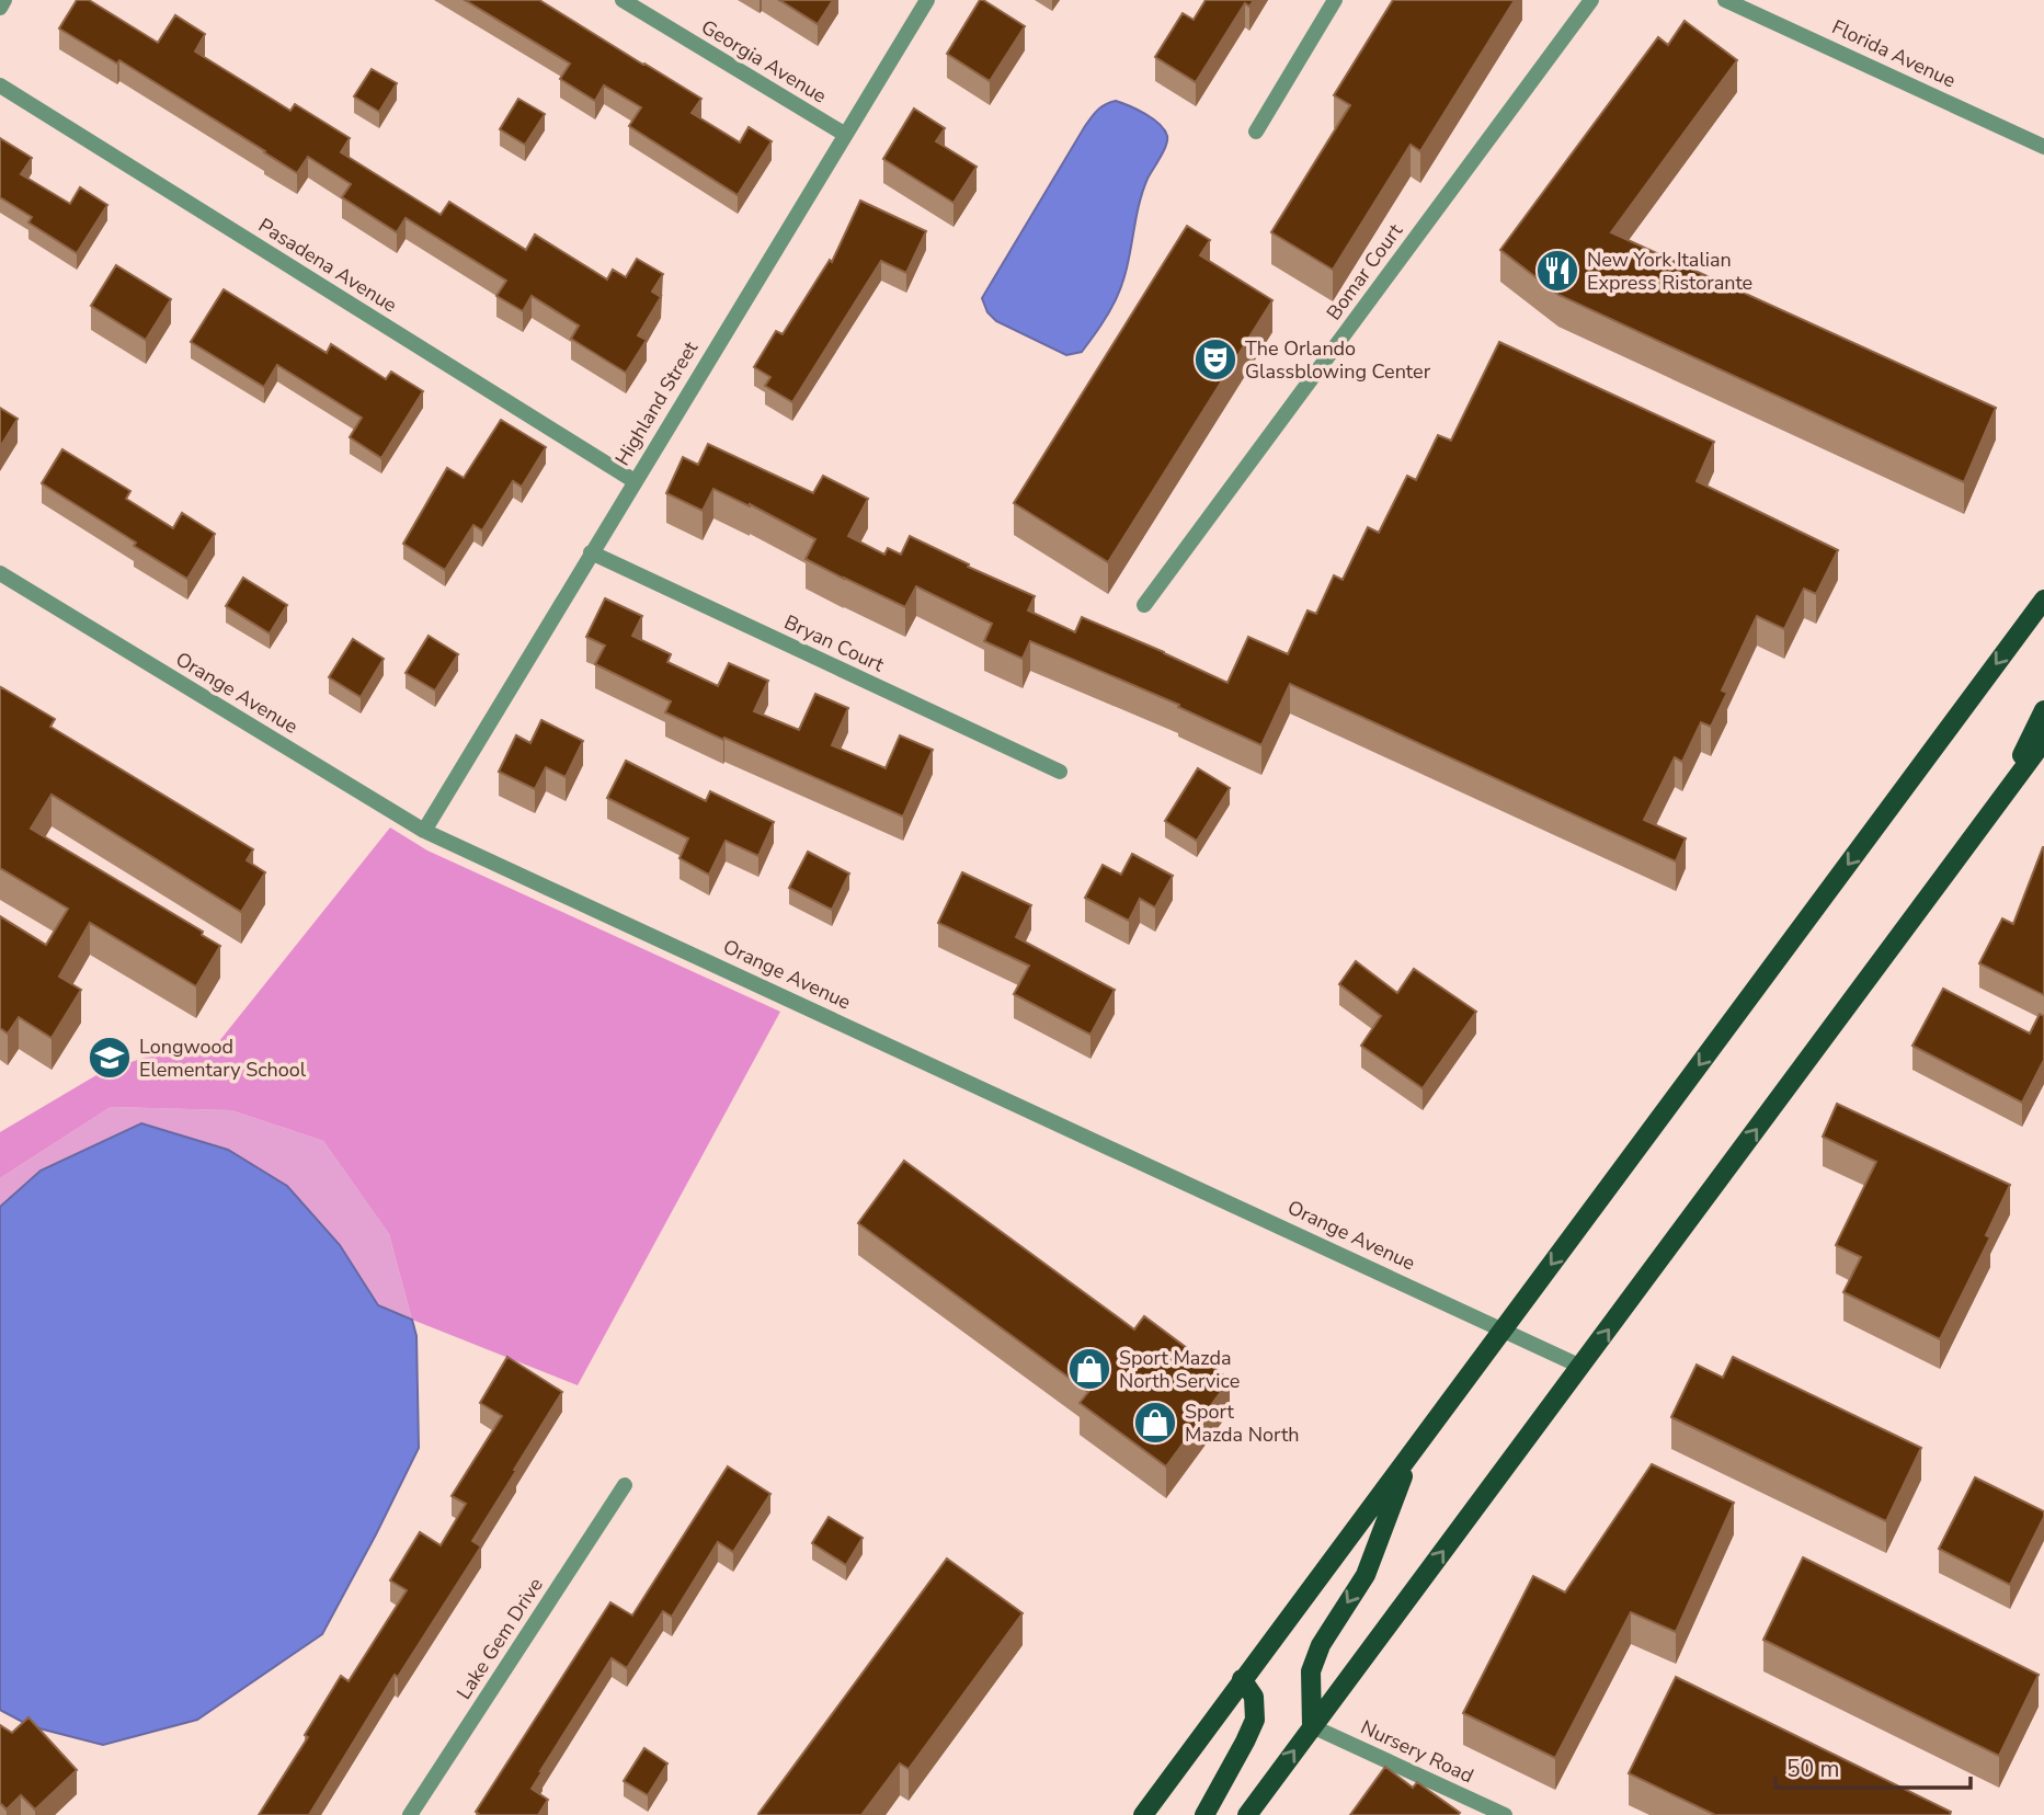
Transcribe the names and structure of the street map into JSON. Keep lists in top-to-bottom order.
{
  "streets": {
    "street": [
      "Florida Avenue",
      "Georgia Avenue",
      "Pasadena Avenue",
      "Bomar Court",
      "Highland Street",
      "Bryan Court",
      "Orange Avenue",
      "Lake Gem Drive",
      "Nursery Road"
    ]
  },
  "crossings": [
    ["Georgia Avenue", "Highland Street"],
    ["Pasadena Avenue", "Highland Street"],
    ["Highland Street", "Bryan Court"],
    ["Highland Street", "Orange Avenue"]
  ],
  "places": {
    "restaurant": ["New York Italian Express Ristorante"],
    "theatre": ["The Orlando Glassblowing Center"],
    "school or university": ["Longwood Elementary School"],
    "shop": ["Sport Mazda North Service", "Sport Mazda North"]
  },
  "scale_bar": "50 m"
}
